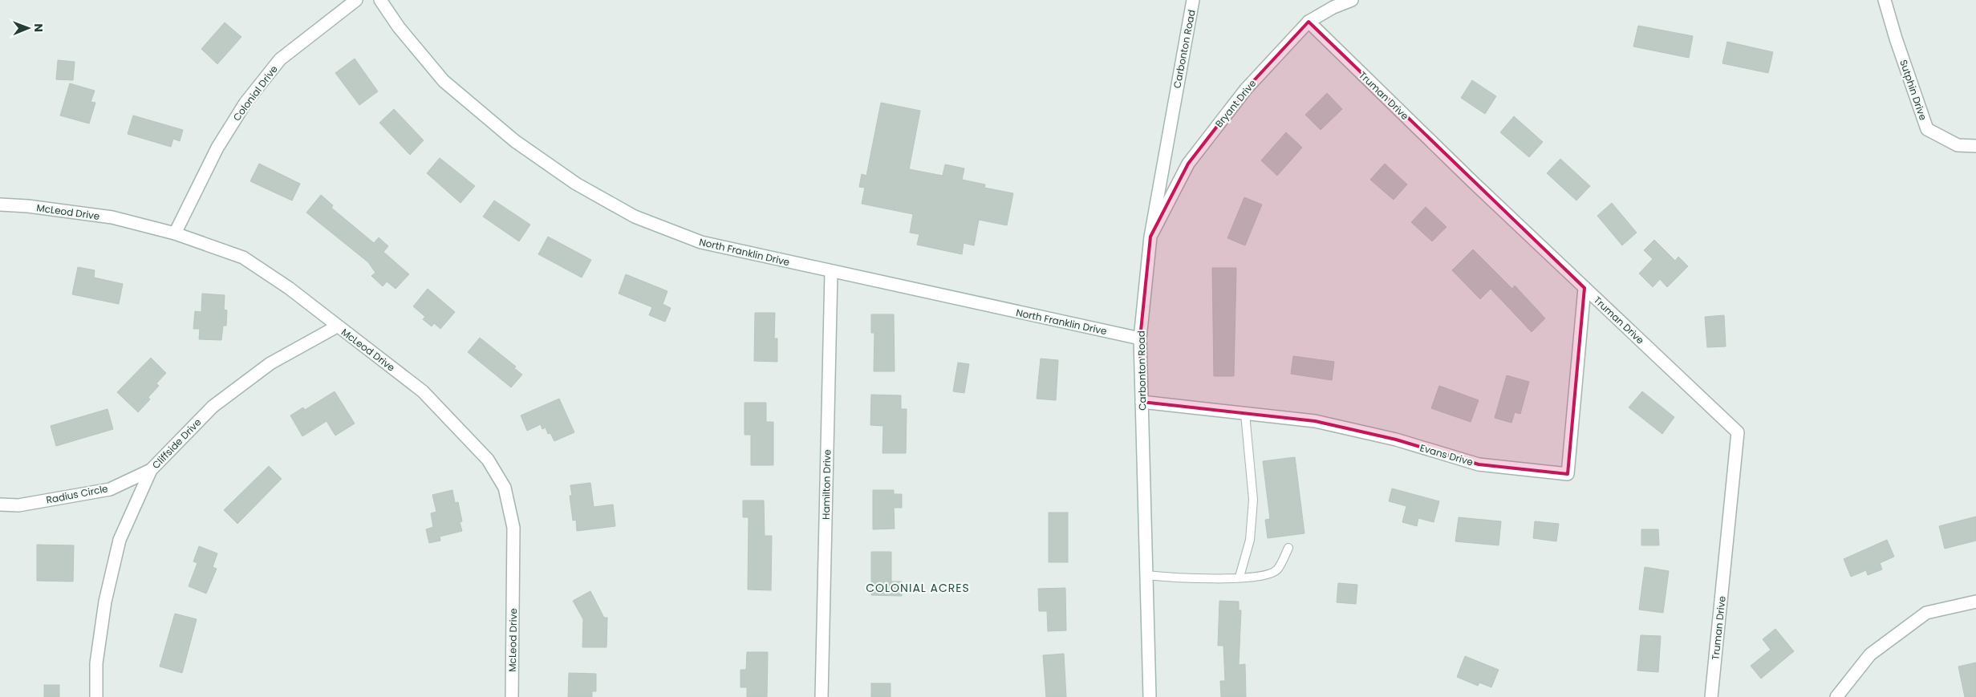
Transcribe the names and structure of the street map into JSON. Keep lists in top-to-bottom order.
{
  "streets": {
    "street": [
      "Carbonton Road",
      "Sutphin Drive",
      "Colonial Drive",
      "Truman Drive",
      "Bryant Drive",
      "McLeod Drive",
      "North Franklin Drive",
      "Cliffside Drive",
      "Evans Drive",
      "Hamilton Drive",
      "Radius Circle"
    ]
  },
  "crossings": [
    ["Carbonton Road", "Bryant Drive"],
    ["Carbonton Road", "North Franklin Drive"],
    ["Carbonton Road", "Evans Drive"],
    ["Colonial Drive", "McLeod Drive"],
    ["Truman Drive", "Bryant Drive"],
    ["Truman Drive", "Evans Drive"],
    ["McLeod Drive", "Cliffside Drive"],
    ["North Franklin Drive", "Hamilton Drive"],
    ["Cliffside Drive", "Radius Circle"]
  ],
  "districts": ["COLONIAL ACRES"],
  "north": "right"
}
